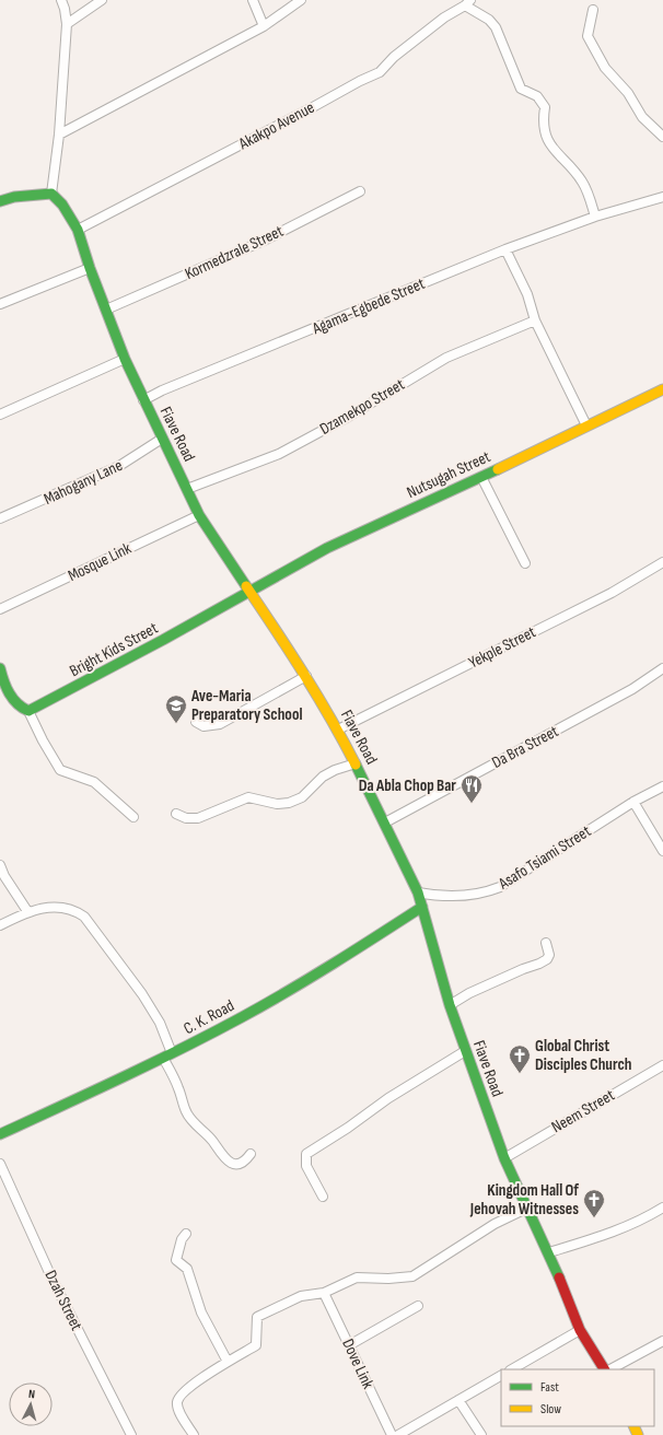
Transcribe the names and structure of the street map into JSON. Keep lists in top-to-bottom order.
{
  "streets": {
    "street": [
      "Akakpo Avenue",
      "Kormedzrale Street",
      "Agama-Egbede Street",
      "Dzamekpo Street",
      "Fiave Road",
      "Nutsugah Street",
      "Mahogany Lane",
      "Mosque Link",
      "Yekple Street",
      "Bright Kids Street",
      "Da Bra Street",
      "Asafo Tsiami Street",
      "C. K. Road",
      "Neem Street",
      "Dzah Street",
      "Dove Link"
    ]
  },
  "crossings": [
    ["Akakpo Avenue", "Fiave Road"],
    ["Kormedzrale Street", "Fiave Road"],
    ["Agama-Egbede Street", "Fiave Road"],
    ["Dzamekpo Street", "Fiave Road"],
    ["Fiave Road", "Nutsugah Street"],
    ["Fiave Road", "Mahogany Lane"],
    ["Fiave Road", "Mosque Link"],
    ["Fiave Road", "Yekple Street"],
    ["Fiave Road", "Bright Kids Street"],
    ["Fiave Road", "Da Bra Street"],
    ["Fiave Road", "Asafo Tsiami Street"],
    ["Fiave Road", "C. K. Road"],
    ["Fiave Road", "Neem Street"],
    ["Nutsugah Street", "Bright Kids Street"]
  ],
  "places": {
    "school or university": ["Ave-Maria Preparatory School"],
    "restaurant": ["Da Abla Chop Bar"],
    "church": ["Global Christ Disciples Church", "Kingdom Hall Of Jehovah Witnesses"]
  },
  "legend": ["Fast", "Slow"],
  "north": "top"
}
